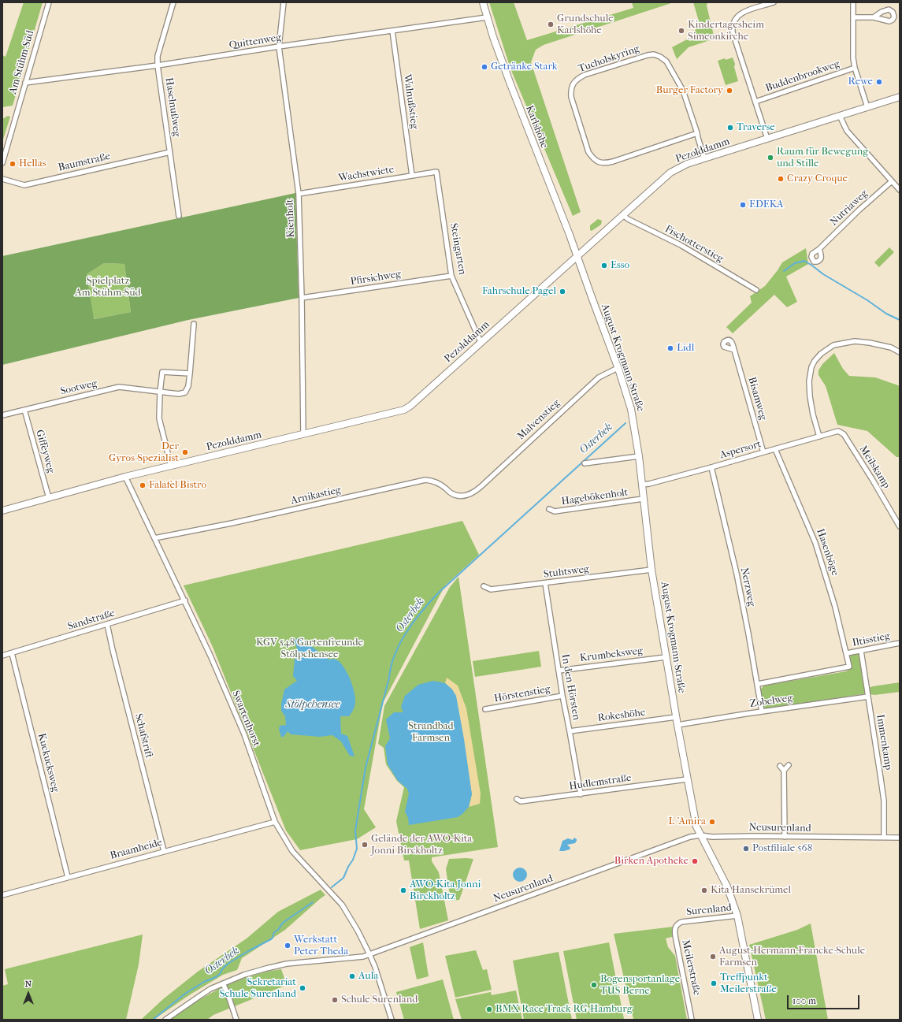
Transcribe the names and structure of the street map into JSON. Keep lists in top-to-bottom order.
{
  "streets": {
    "main road": ["Karlshöhe", "Pezolddamm", "August-Krogmann-Straße"],
    "street": [
      "Quittenweg",
      "Tucholskyring",
      "Am Stühm-Süd",
      "Buddenbrookweg",
      "Walnußstieg",
      "Haselnußweg",
      "Baumstraße",
      "Wachstwiete",
      "Nutriaweg",
      "Kienholt",
      "Fischotterstieg",
      "Steingarten",
      "Pfirsichweg",
      "Sootweg",
      "Bisamweg",
      "Malvenstieg",
      "Aspersort",
      "Giffeyweg",
      "Meilskamp",
      "Arnikastieg",
      "Hagebökenholt",
      "Hasenböge",
      "Stuhtsweg",
      "Nerzweg",
      "Sandstraße",
      "Iltisstieg",
      "Krumbeksweg",
      "In den Hörsten",
      "Hörstenstieg",
      "Zobelweg",
      "Rokeshöhe",
      "Swartenhorst",
      "Schafstrift",
      "Immenkamp",
      "Kuckucksweg",
      "Hudlemstraße",
      "Neusurenland",
      "Braamheide",
      "Surenland",
      "Meilerstraße"
    ]
  },
  "crossings": [
    ["Quittenweg", "Am Stühm-Süd"],
    ["Quittenweg", "Walnußstieg"],
    ["Quittenweg", "Haselnußweg"],
    ["Quittenweg", "Karlshöhe"],
    ["Quittenweg", "Kienholt"],
    ["Tucholskyring", "Pezolddamm"],
    ["Walnußstieg", "Wachstwiete"],
    ["Haselnußweg", "Baumstraße"],
    ["Karlshöhe", "Pezolddamm"],
    ["Karlshöhe", "August-Krogmann-Straße"],
    ["Pezolddamm", "Kienholt"],
    ["Pezolddamm", "Fischotterstieg"],
    ["Pezolddamm", "Steingarten"],
    ["Pezolddamm", "August-Krogmann-Straße"],
    ["Pezolddamm", "Giffeyweg"],
    ["Pezolddamm", "Swartenhorst"],
    ["Wachstwiete", "Kienholt"],
    ["Wachstwiete", "Steingarten"],
    ["Kienholt", "Pfirsichweg"],
    ["Steingarten", "Pfirsichweg"],
    ["August-Krogmann-Straße", "Malvenstieg"],
    ["August-Krogmann-Straße", "Aspersort"],
    ["August-Krogmann-Straße", "Hagebökenholt"],
    ["August-Krogmann-Straße", "Stuhtsweg"],
    ["August-Krogmann-Straße", "Krumbeksweg"],
    ["August-Krogmann-Straße", "Zobelweg"],
    ["August-Krogmann-Straße", "Rokeshöhe"],
    ["August-Krogmann-Straße", "Hudlemstraße"],
    ["August-Krogmann-Straße", "Neusurenland"],
    ["August-Krogmann-Straße", "Surenland"],
    ["Sootweg", "Giffeyweg"],
    ["Bisamweg", "Aspersort"],
    ["Malvenstieg", "Arnikastieg"],
    ["Aspersort", "Meilskamp"],
    ["Aspersort", "Hasenböge"],
    ["Aspersort", "Nerzweg"],
    ["Arnikastieg", "Swartenhorst"],
    ["Hasenböge", "Iltisstieg"],
    ["Hasenböge", "Zobelweg"],
    ["Stuhtsweg", "In den Hörsten"],
    ["Nerzweg", "Zobelweg"],
    ["Sandstraße", "Swartenhorst"],
    ["Sandstraße", "Schafstrift"],
    ["Sandstraße", "Kuckucksweg"],
    ["Iltisstieg", "Immenkamp"],
    ["Krumbeksweg", "In den Hörsten"],
    ["In den Hörsten", "Hörstenstieg"],
    ["In den Hörsten", "Rokeshöhe"],
    ["In den Hörsten", "Hudlemstraße"],
    ["Zobelweg", "Immenkamp"],
    ["Swartenhorst", "Neusurenland"],
    ["Swartenhorst", "Braamheide"],
    ["Schafstrift", "Braamheide"],
    ["Immenkamp", "Neusurenland"],
    ["Kuckucksweg", "Braamheide"],
    ["Surenland", "Meilerstraße"]
  ],
  "water": ["Osterbek", "Stölpchensee"],
  "parks": ["Spielplatz Am Stühm-Süd", "KGV 548 Gartenfreunde Stölpchensee", "Strandbad Farmsen"],
  "places": [
    "Grundschule Karlshöhe",
    "Kindertagesheim Simeonkirche",
    "Getränke Stark",
    "Rewe",
    "Burger Factory",
    "Traverse",
    "Raum für Bewegung und Stille",
    "Hellas",
    "Crazy Croque",
    "EDEKA",
    "Esso",
    "Fahrschule Pagel",
    "Lidl",
    "Der Gyros-Spezialist",
    "Falafel Bistro",
    "L 'Amira",
    "Gelände der AWO-Kita Jonni Birckholtz",
    "Postfiliale 568",
    "Birken Apotheke",
    "AWO-Kita Jonni Birckholtz",
    "Kita Hansekrümel",
    "Werkstatt Peter Theda",
    "August-Hermann-Francke-Schule Farmsen",
    "Aula",
    "Treffpunkt Meilerstraße",
    "Bogensportanlage TUS Berne",
    "Sekretariat Schule Surenland",
    "Schule Surenland",
    "BMX Race Track RG-Hamburg"
  ],
  "scale_bar": "100 m",
  "north": "top"
}
